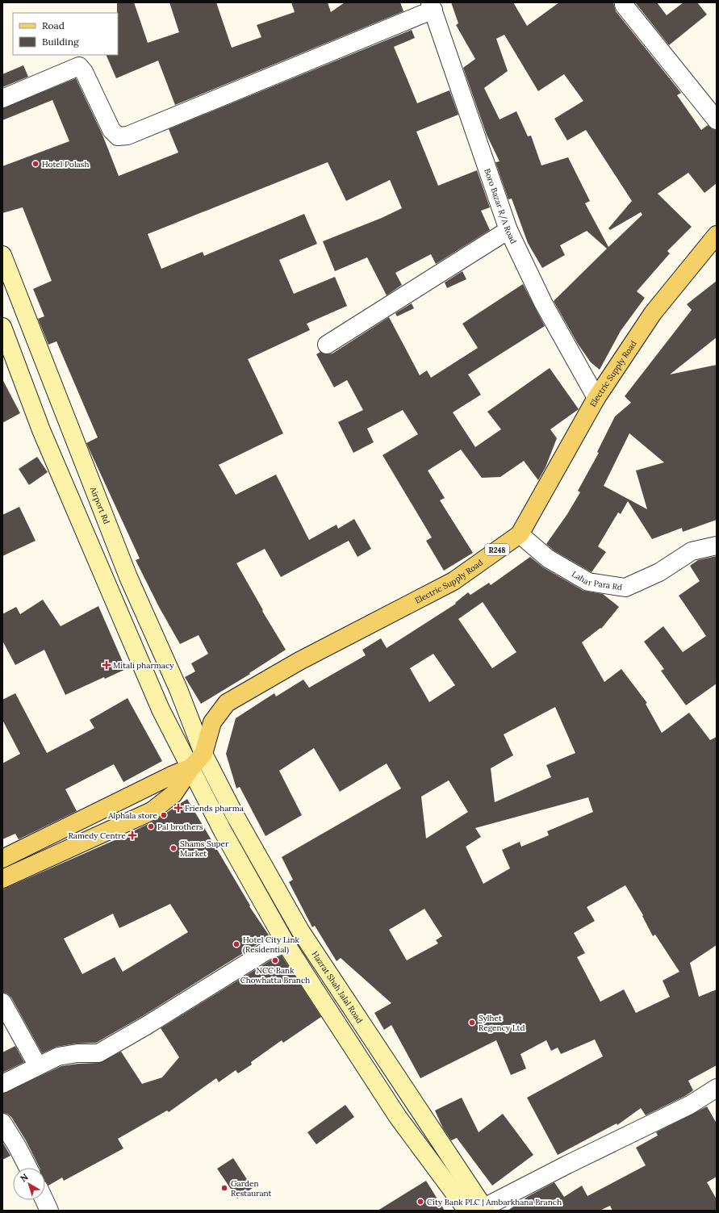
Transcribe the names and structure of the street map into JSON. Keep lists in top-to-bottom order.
{
  "streets": {
    "main road": [
      "Electric Supply Road",
      "Airport Rd",
      "R248",
      "Hazrat Shah Jalal Road"
    ],
    "street": ["Boro Bazar R/A Road", "Lahar Para Rd"]
  },
  "crossings": [
    ["Boro Bazar R/A Road", "Electric Supply Road"],
    ["Electric Supply Road", "Airport Rd"],
    ["Electric Supply Road", "Lahar Para Rd"],
    ["Electric Supply Road", "Hazrat Shah Jalal Road"],
    ["Airport Rd", "Hazrat Shah Jalal Road"]
  ],
  "places": {
    "other": [
      "Hotel Polash",
      "Alphala store",
      "Pal brothers",
      "Shams Super Market",
      "Hotel City Link (Residential)",
      "NCC Bank Chowhatta Branch",
      "Sylhet Regency Ltd",
      "Garden Restaurant",
      "City Bank PLC | Ambarkhana Branch"
    ],
    "health": ["Mitali pharmacy", "Friends pharma", "Ramedy Centre"]
  },
  "legend": ["Road", "Building"],
  "north": "top left"
}
